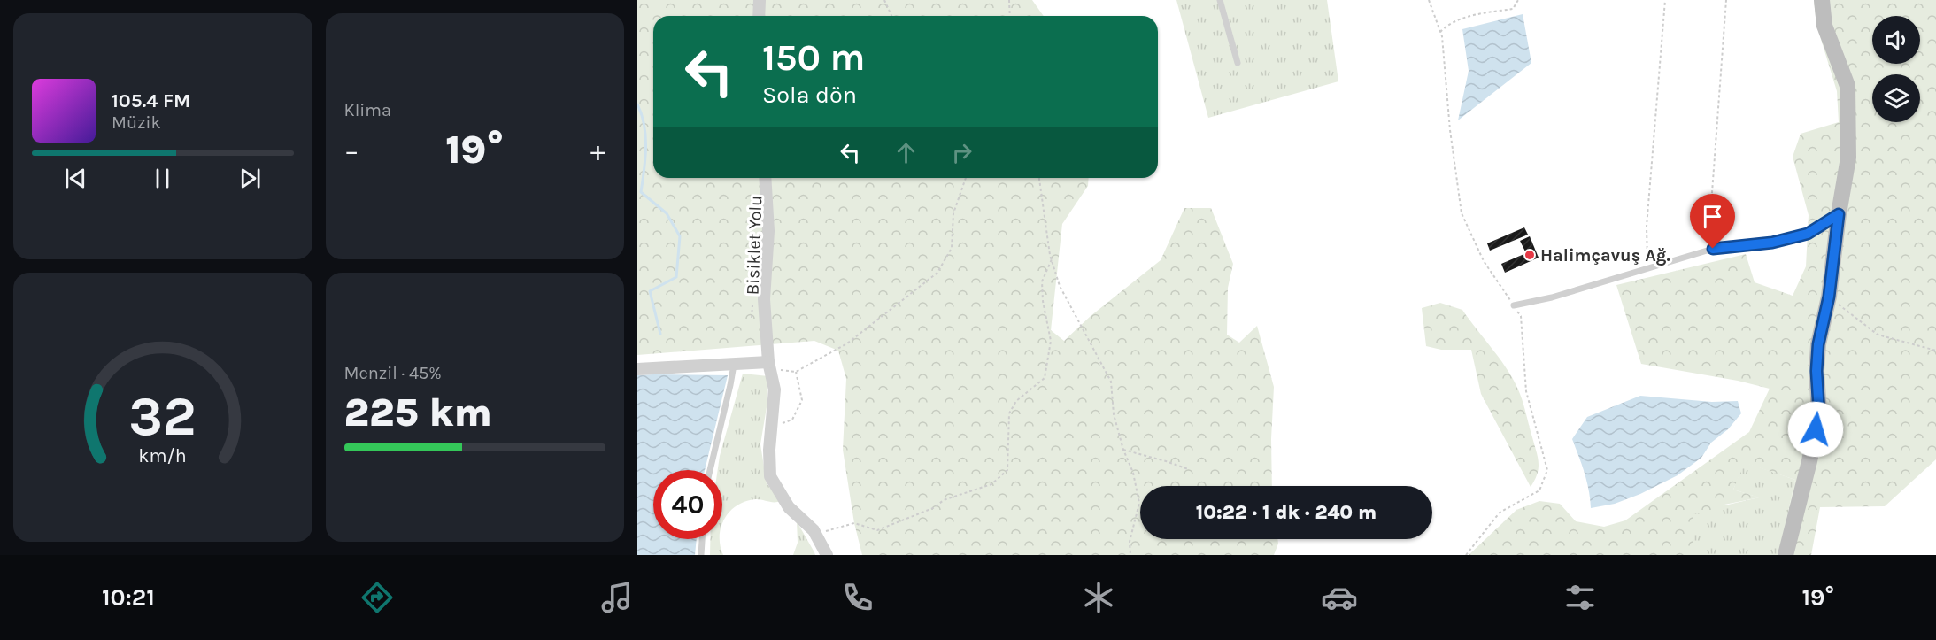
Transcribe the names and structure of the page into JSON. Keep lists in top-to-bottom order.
{
  "streets": {
    "path": ["Bisiklet Yolu"]
  },
  "places": ["Halimçavuş Ağ."],
  "page": {
    "tile": [
      "Klima",
      ["Menzil · 45%", "225 km"]
    ],
    "turn": ["150 m", "Sola dön"],
    "song": ["105.4 FM", "Müzik"],
    "heat": ["−", "19°", "+"],
    "limit": "40",
    "trip": "10:22 · 1 dk · 240 m",
    "tabs": ["10:21", "19°"],
    "gauge": ["32", "km/h"]
  }
}
